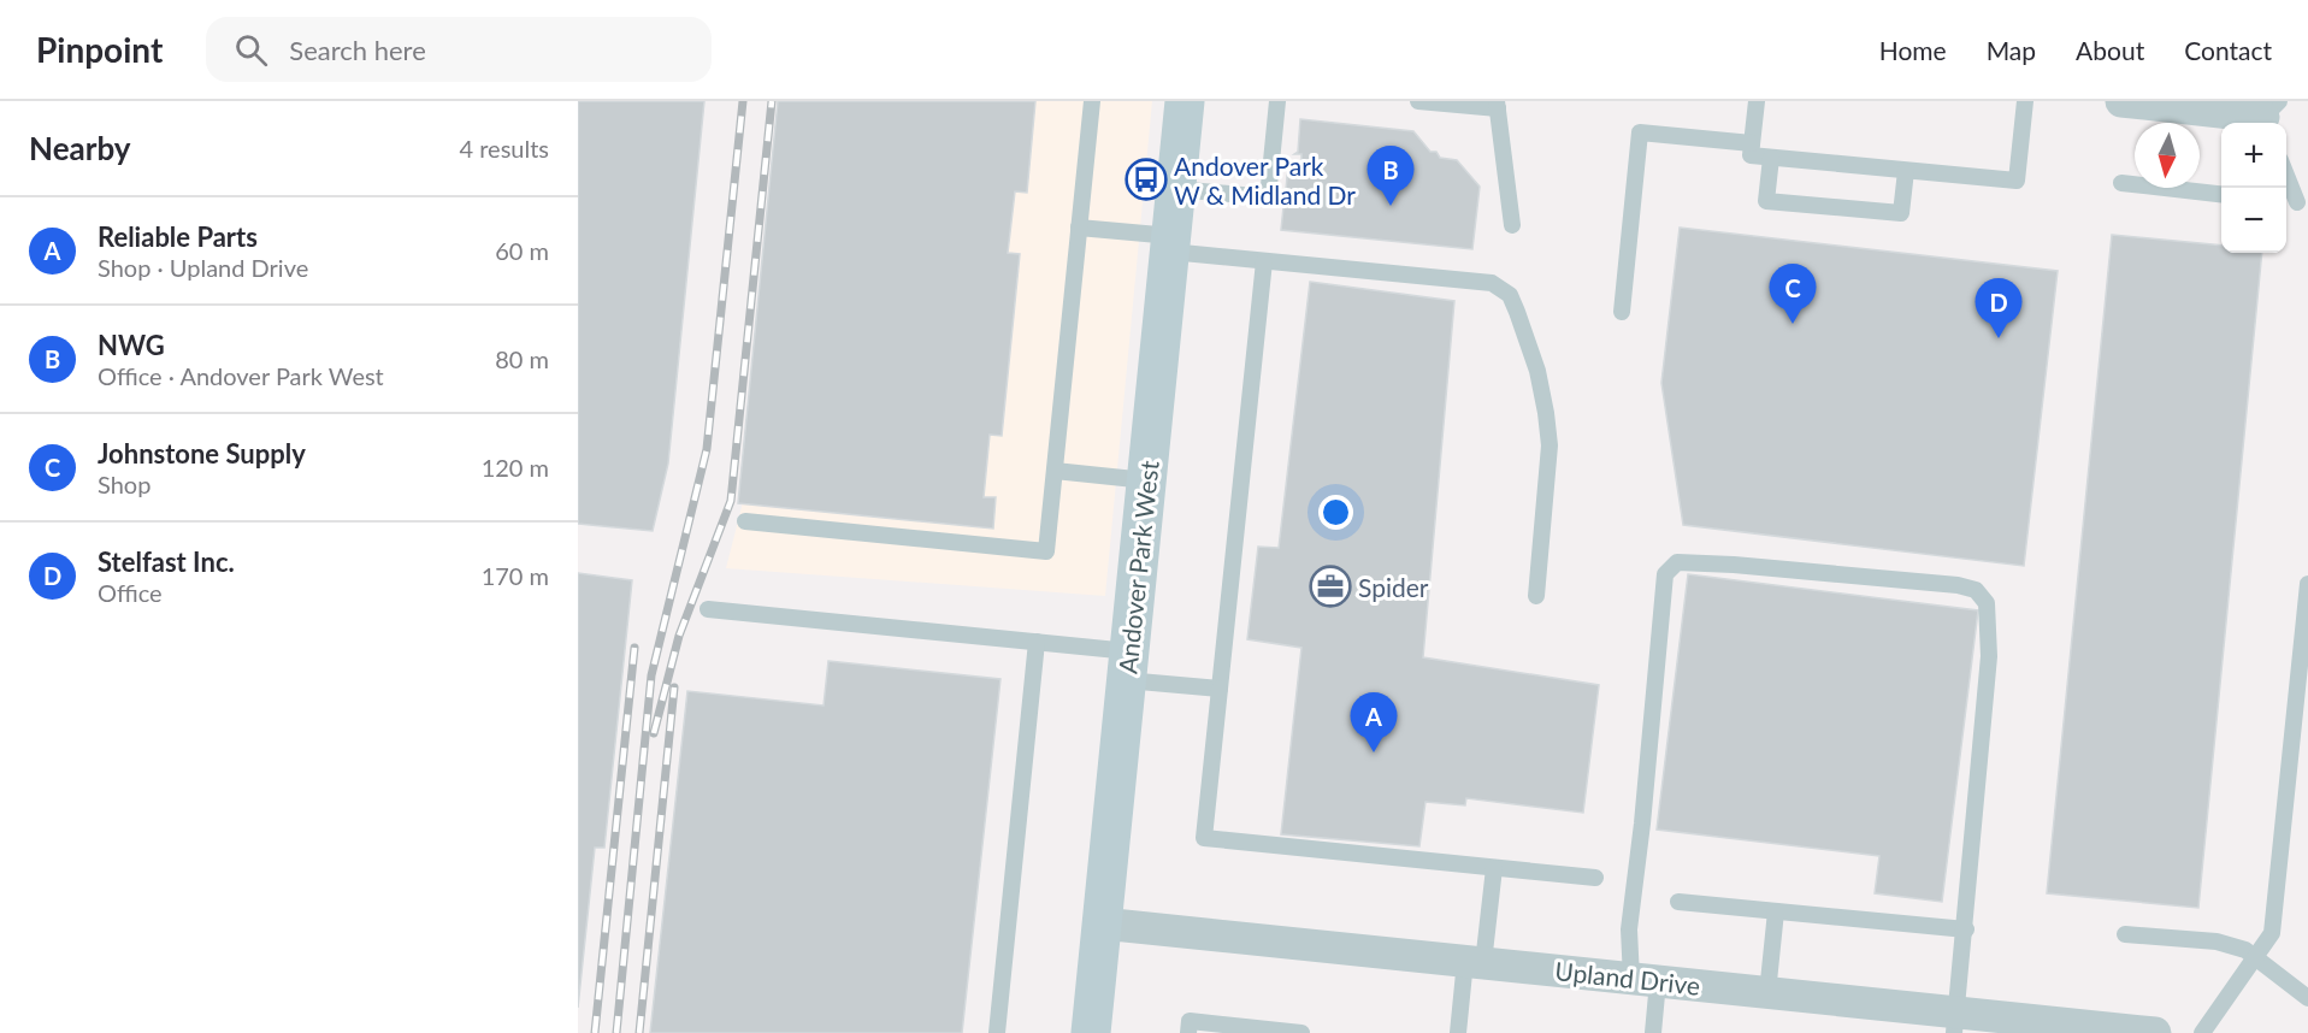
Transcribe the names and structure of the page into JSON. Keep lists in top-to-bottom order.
{
  "streets": {
    "street": ["Andover Park West", "Upland Drive"]
  },
  "crossings": [
    ["Andover Park West", "Upland Drive"]
  ],
  "places": {
    "bus stop": ["Andover Park W & Midland Dr"],
    "office": ["Spider"]
  },
  "north": "bottom",
  "page": {
    "header": "Pinpoint",
    "search": "Search here",
    "nav": [
      "Home",
      "Map",
      "About",
      "Contact"
    ],
    "heading": ["Nearby", "4 results"],
    "map_buttons": ["+", "−"],
    "pins": [
      "B",
      "C",
      "D",
      "A"
    ],
    "list": [
      {
        "mark": "A",
        "name": "Reliable Parts",
        "note": "Shop · Upland Drive",
        "value": "60 m"
      },
      {
        "mark": "B",
        "name": "NWG",
        "note": "Office · Andover Park West",
        "value": "80 m"
      },
      {
        "mark": "C",
        "name": "Johnstone Supply",
        "note": "Shop",
        "value": "120 m"
      },
      {
        "mark": "D",
        "name": "Stelfast Inc.",
        "note": "Office",
        "value": "170 m"
      }
    ]
  }
}
